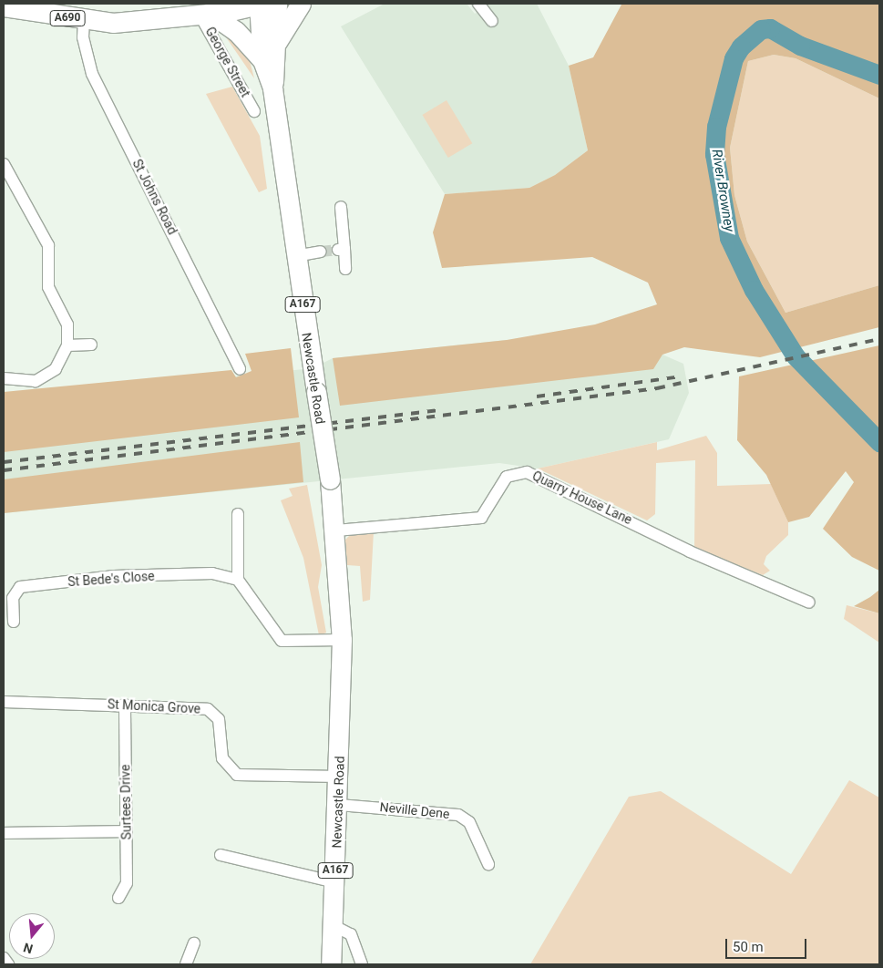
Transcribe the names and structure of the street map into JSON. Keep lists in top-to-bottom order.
{
  "streets": {
    "highway": ["A690", "A167", "Newcastle Road"],
    "street": [
      "George Street",
      "St Johns Road",
      "Quarry House Lane",
      "St Bede's Close",
      "St Monica Grove",
      "Surtees Drive",
      "Neville Dene"
    ]
  },
  "crossings": [
    ["A690", "George Street"],
    ["A690", "St Johns Road"],
    ["A690", "Newcastle Road"],
    ["Newcastle Road", "Quarry House Lane"],
    ["Newcastle Road", "St Monica Grove"],
    ["Newcastle Road", "Neville Dene"],
    ["St Monica Grove", "Surtees Drive"]
  ],
  "water": ["River Browney"],
  "scale_bar": "50 m",
  "north": "bottom"
}
